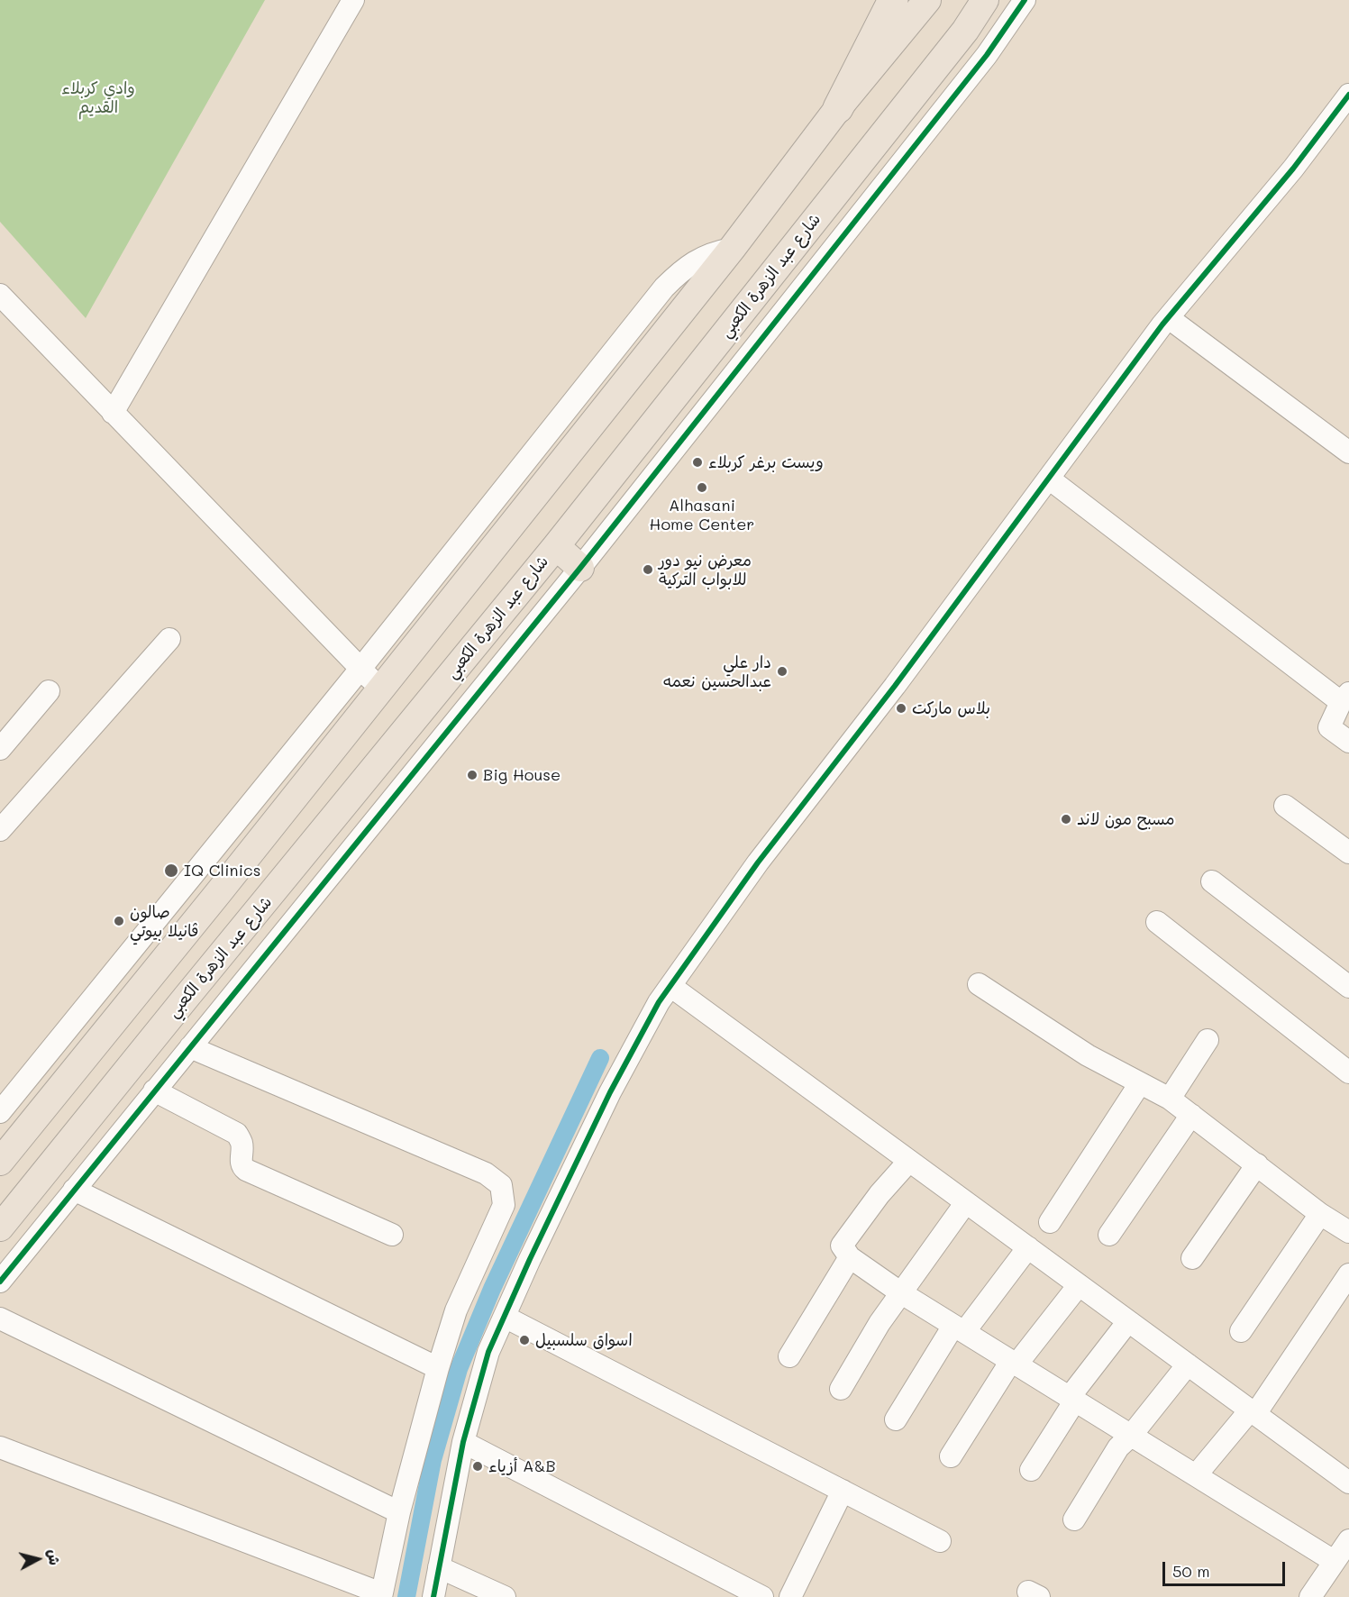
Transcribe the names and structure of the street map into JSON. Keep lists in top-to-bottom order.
{
  "streets": {
    "main road": ["شارع عبد الزهرة الكعبي"]
  },
  "parks": ["وادي كربلاء القديم"],
  "places": [
    "ويست برغر كربلاء",
    "Alhasani Home Center",
    "معرض نيو دور للابواب التركية",
    "دار علي عبدالحسين نعمه",
    "بلاس ماركت",
    "Big House",
    "مسبح مون لاند",
    "IQ Clinics",
    "صالون ڤانيلا بيوتي",
    "اسواق سلسبيل",
    "أزياء A&B"
  ],
  "scale_bar": "50 m",
  "north": "right"
}
